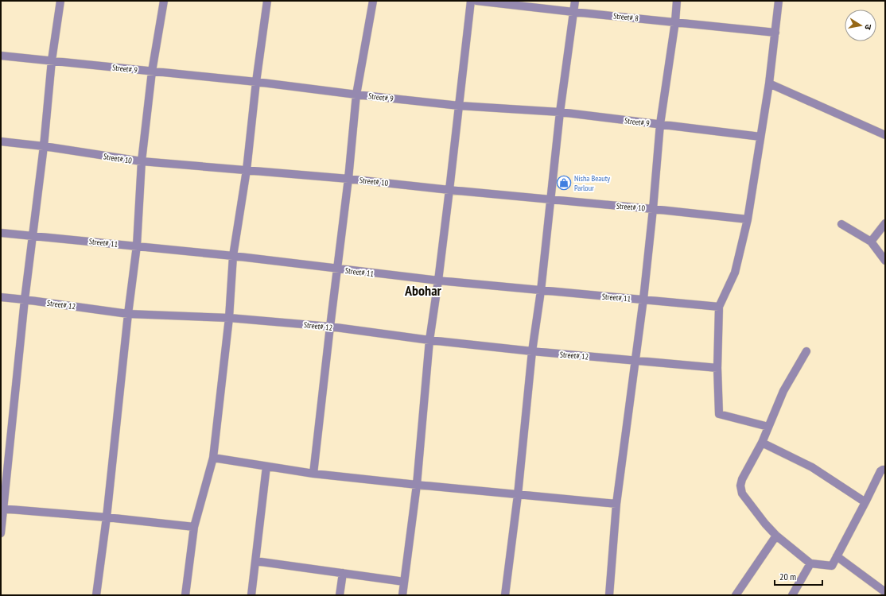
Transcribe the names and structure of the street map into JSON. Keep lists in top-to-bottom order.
{
  "streets": {
    "street": [
      "Street# 8",
      "Street# 9",
      "Street# 10",
      "Street# 11",
      "Street# 12"
    ]
  },
  "districts": ["Abohar"],
  "places": {
    "shop": ["Nisha Beauty Parlour"]
  },
  "scale_bar": "20 m",
  "north": "right"
}
